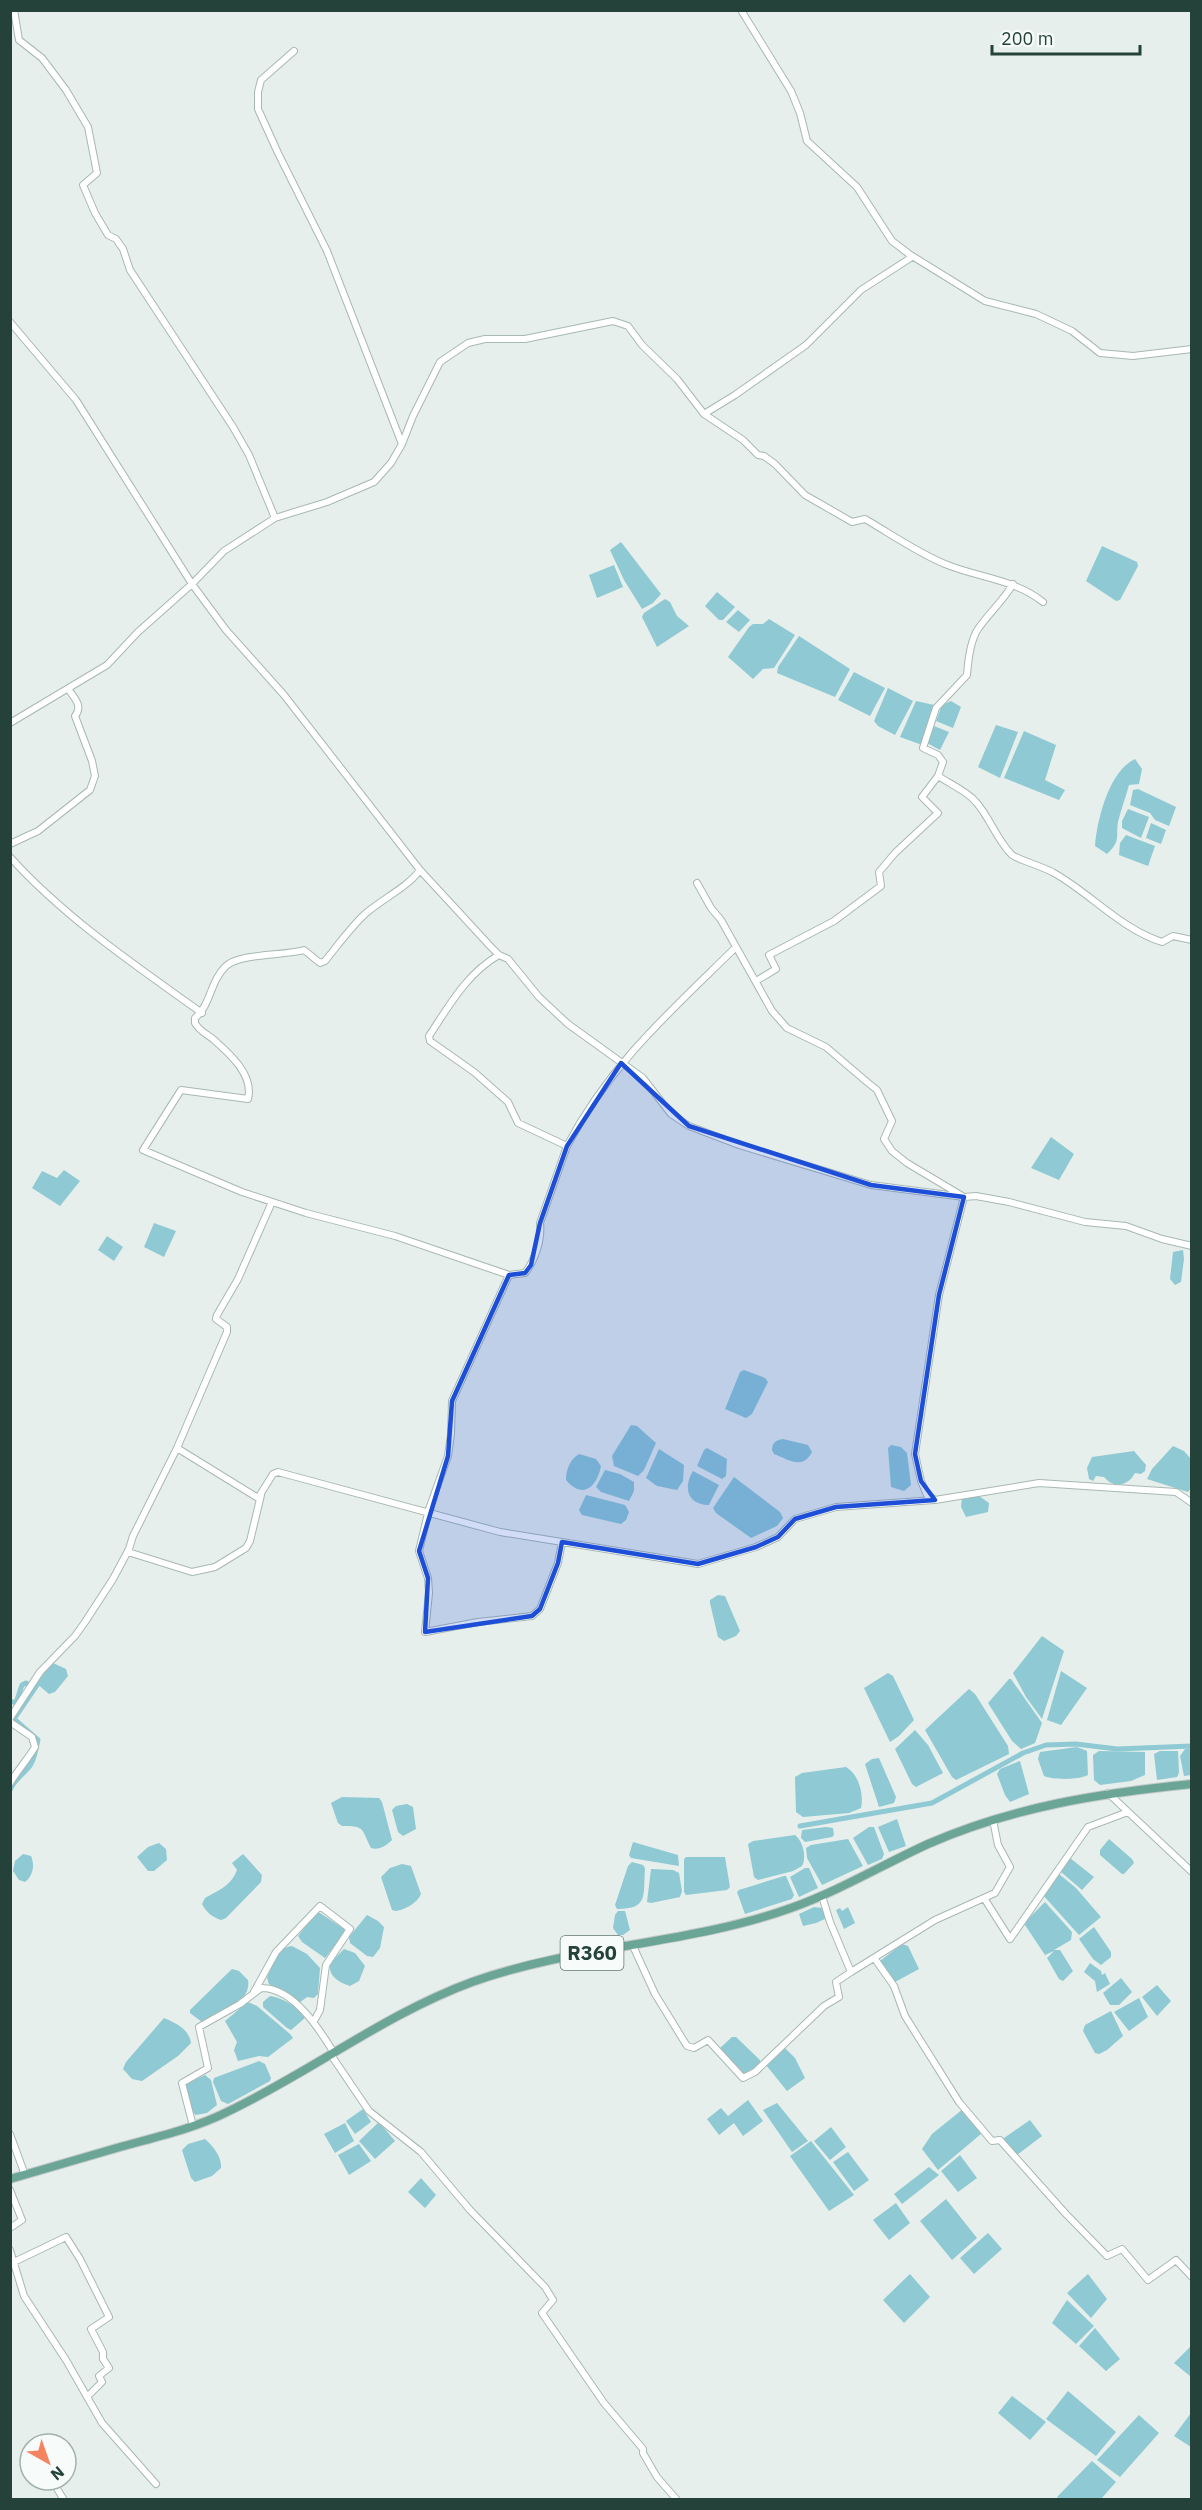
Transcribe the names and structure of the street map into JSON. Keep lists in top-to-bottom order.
{
  "streets": {
    "main road": ["R360"]
  },
  "scale_bar": "200 m",
  "north": "bottom right"
}
